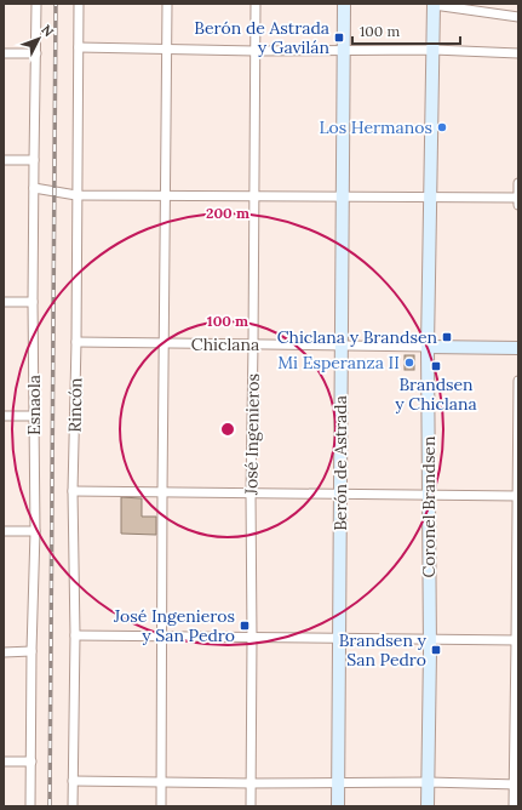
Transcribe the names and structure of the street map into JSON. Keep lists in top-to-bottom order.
{
  "streets": {
    "street": [
      "Chiclana",
      "Esnaola",
      "Rincón",
      "José Ingenieros",
      "Berón de Astrada",
      "Coronel Brandsen"
    ]
  },
  "crossings": [
    ["Chiclana", "Rincón"],
    ["Chiclana", "José Ingenieros"],
    ["Chiclana", "Berón de Astrada"],
    ["Chiclana", "Coronel Brandsen"]
  ],
  "places": {
    "transit": [
      "Berón de Astrada y Gavilán",
      "Chiclana y Brandsen",
      "Brandsen y Chiclana",
      "José Ingenieros y San Pedro",
      "Brandsen y San Pedro"
    ],
    "other": ["Los Hermanos", "Mi Esperanza II"]
  },
  "scale_bar": "100 m",
  "north": "top right",
  "rings": ["200 m", "100 m"]
}
